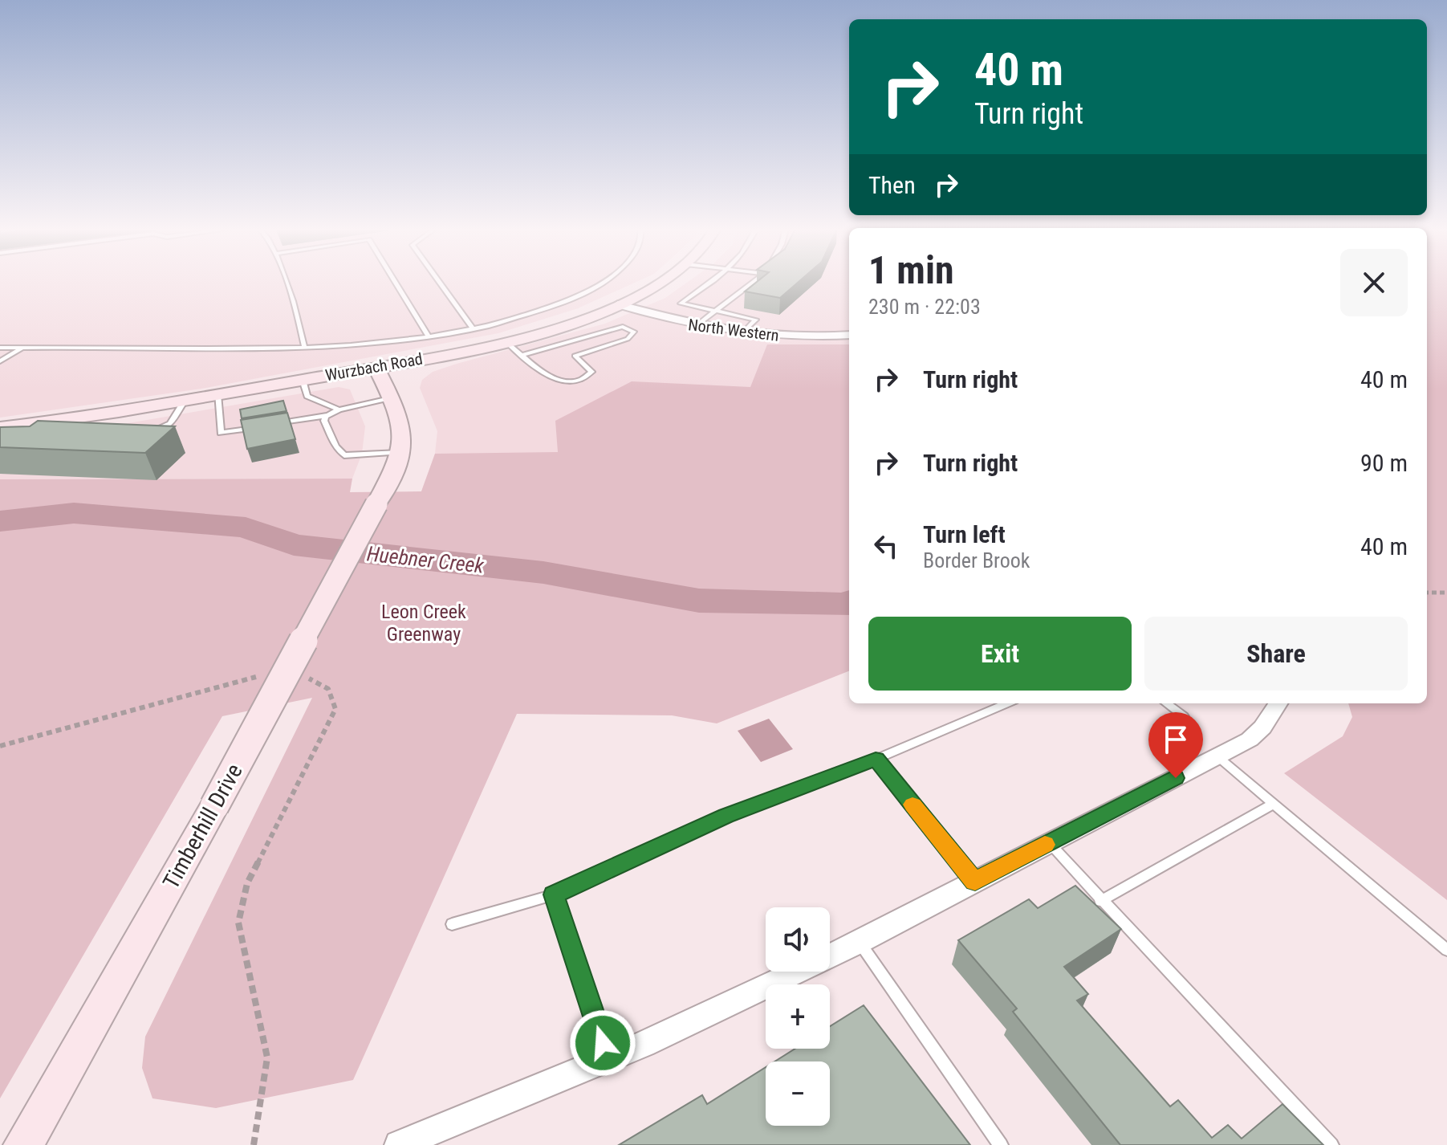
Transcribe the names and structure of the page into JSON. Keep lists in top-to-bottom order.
{
  "streets": {
    "main road": ["Wurzbach Road", "Timberhill Drive"],
    "street": ["North Western"]
  },
  "crossings": [
    ["North Western", "Wurzbach Road"]
  ],
  "water": ["Huebner Creek"],
  "parks": ["Leon Creek Greenway"],
  "page": {
    "turn": ["40 m", "Turn right"],
    "then": "Then",
    "heading": ["1 min", "230 m · 22:03"],
    "list": [
      {
        "name": "Turn right",
        "value": "40 m"
      },
      {
        "name": "Turn right",
        "value": "90 m"
      },
      {
        "name": "Turn left",
        "note": "Border Brook",
        "value": "40 m"
      }
    ],
    "buttons": ["Exit", "Share"],
    "map_buttons": ["+", "−"]
  }
}
